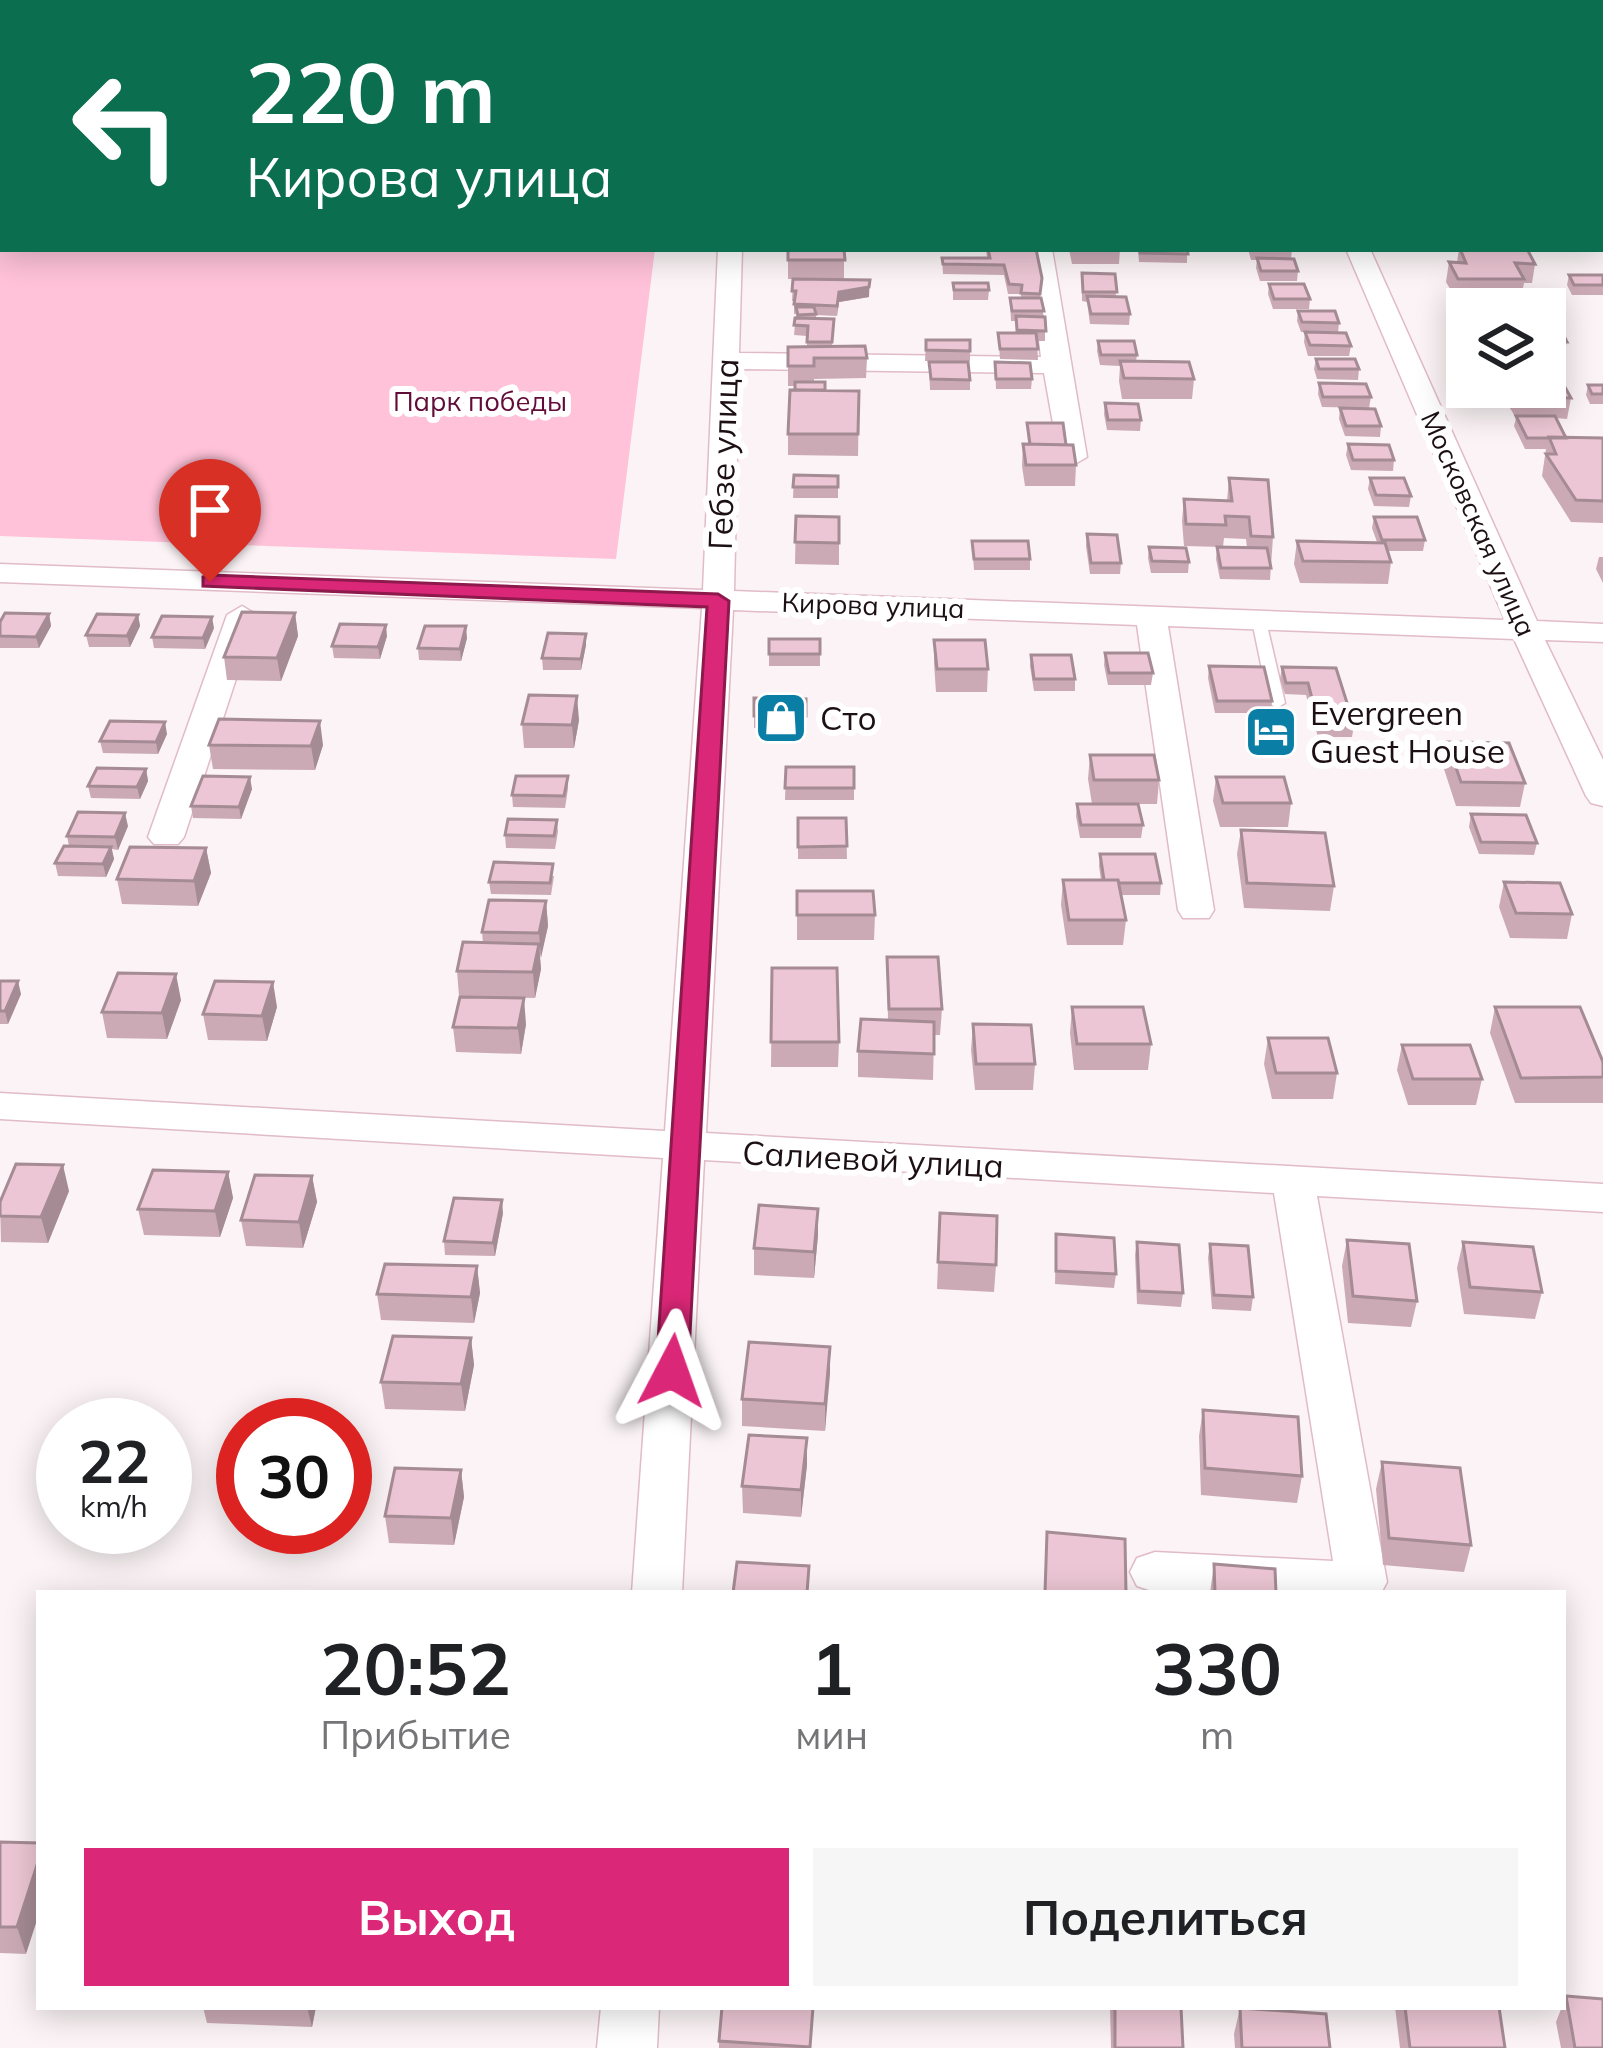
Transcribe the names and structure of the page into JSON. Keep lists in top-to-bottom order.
{
  "streets": {
    "street": [
      "Гебзе улица",
      "Московская улица",
      "Кирова улица",
      "Салиевой улица"
    ]
  },
  "crossings": [
    ["Гебзе улица", "Кирова улица"],
    ["Гебзе улица", "Салиевой улица"],
    ["Московская улица", "Кирова улица"]
  ],
  "parks": ["Парк победы"],
  "places": {
    "shop": ["Сто"],
    "hotel": ["Evergreen Guest House"]
  },
  "page": {
    "turn": ["220 m", "Кирова улица"],
    "speed": "22 km/h",
    "limit": "30",
    "eta": [
      "20:52",
      "Прибытие",
      "1",
      "мин",
      "330",
      "m"
    ],
    "buttons": ["Выход", "Поделиться"]
  }
}
